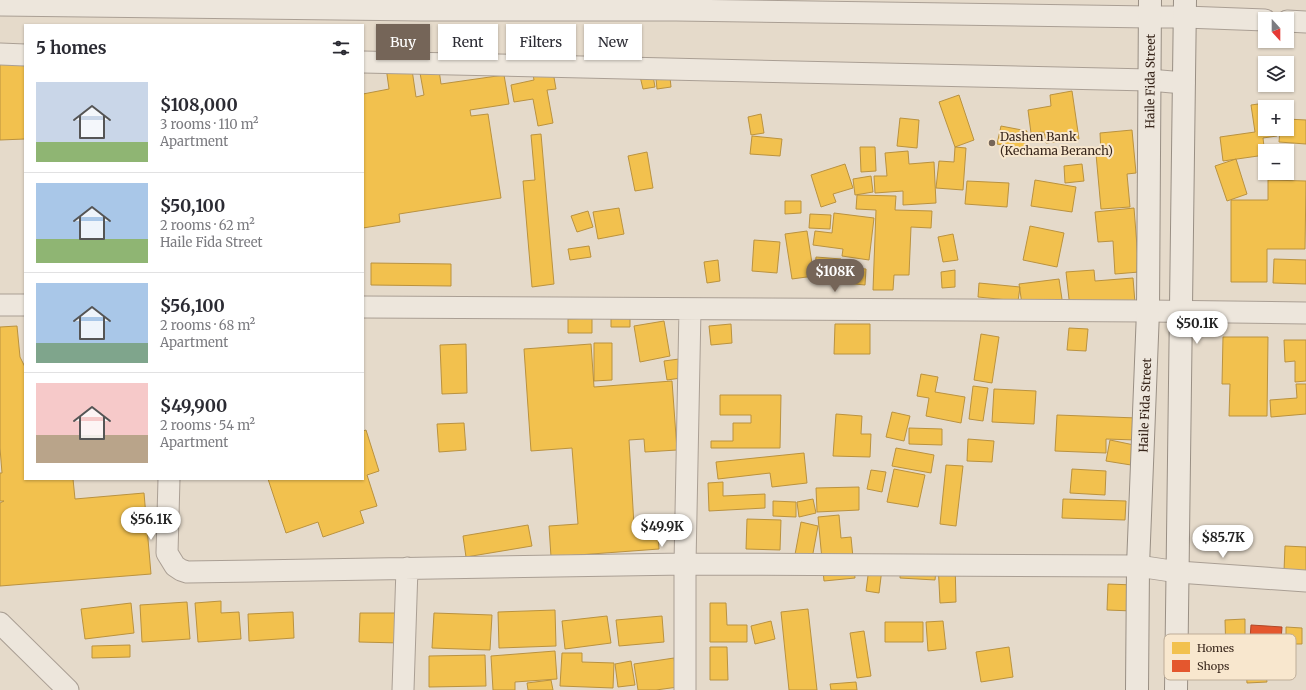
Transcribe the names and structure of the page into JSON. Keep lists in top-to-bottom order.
{
  "streets": {
    "street": ["Haile Fida Street"]
  },
  "places": ["Dashen Bank (Kechama Beranch)"],
  "legend": ["Homes", "Shops"],
  "north": "bottom",
  "page": {
    "map_buttons": ["+", "−"],
    "chip": [
      "Buy",
      "Rent",
      "Filters",
      "New"
    ],
    "heading": "5 homes",
    "list": [
      {
        "name": "$108,000",
        "note": "3 rooms · 110 m² · Apartment"
      },
      {
        "name": "$50,100",
        "note": "2 rooms · 62 m² · Haile Fida Street"
      },
      {
        "name": "$56,100",
        "note": "2 rooms · 68 m² · Apartment"
      },
      {
        "name": "$49,900",
        "note": "2 rooms · 54 m² · Apartment"
      }
    ],
    "price": [
      "$108K",
      "$50.1K",
      "$56.1K",
      "$49.9K",
      "$85.7K"
    ]
  }
}
